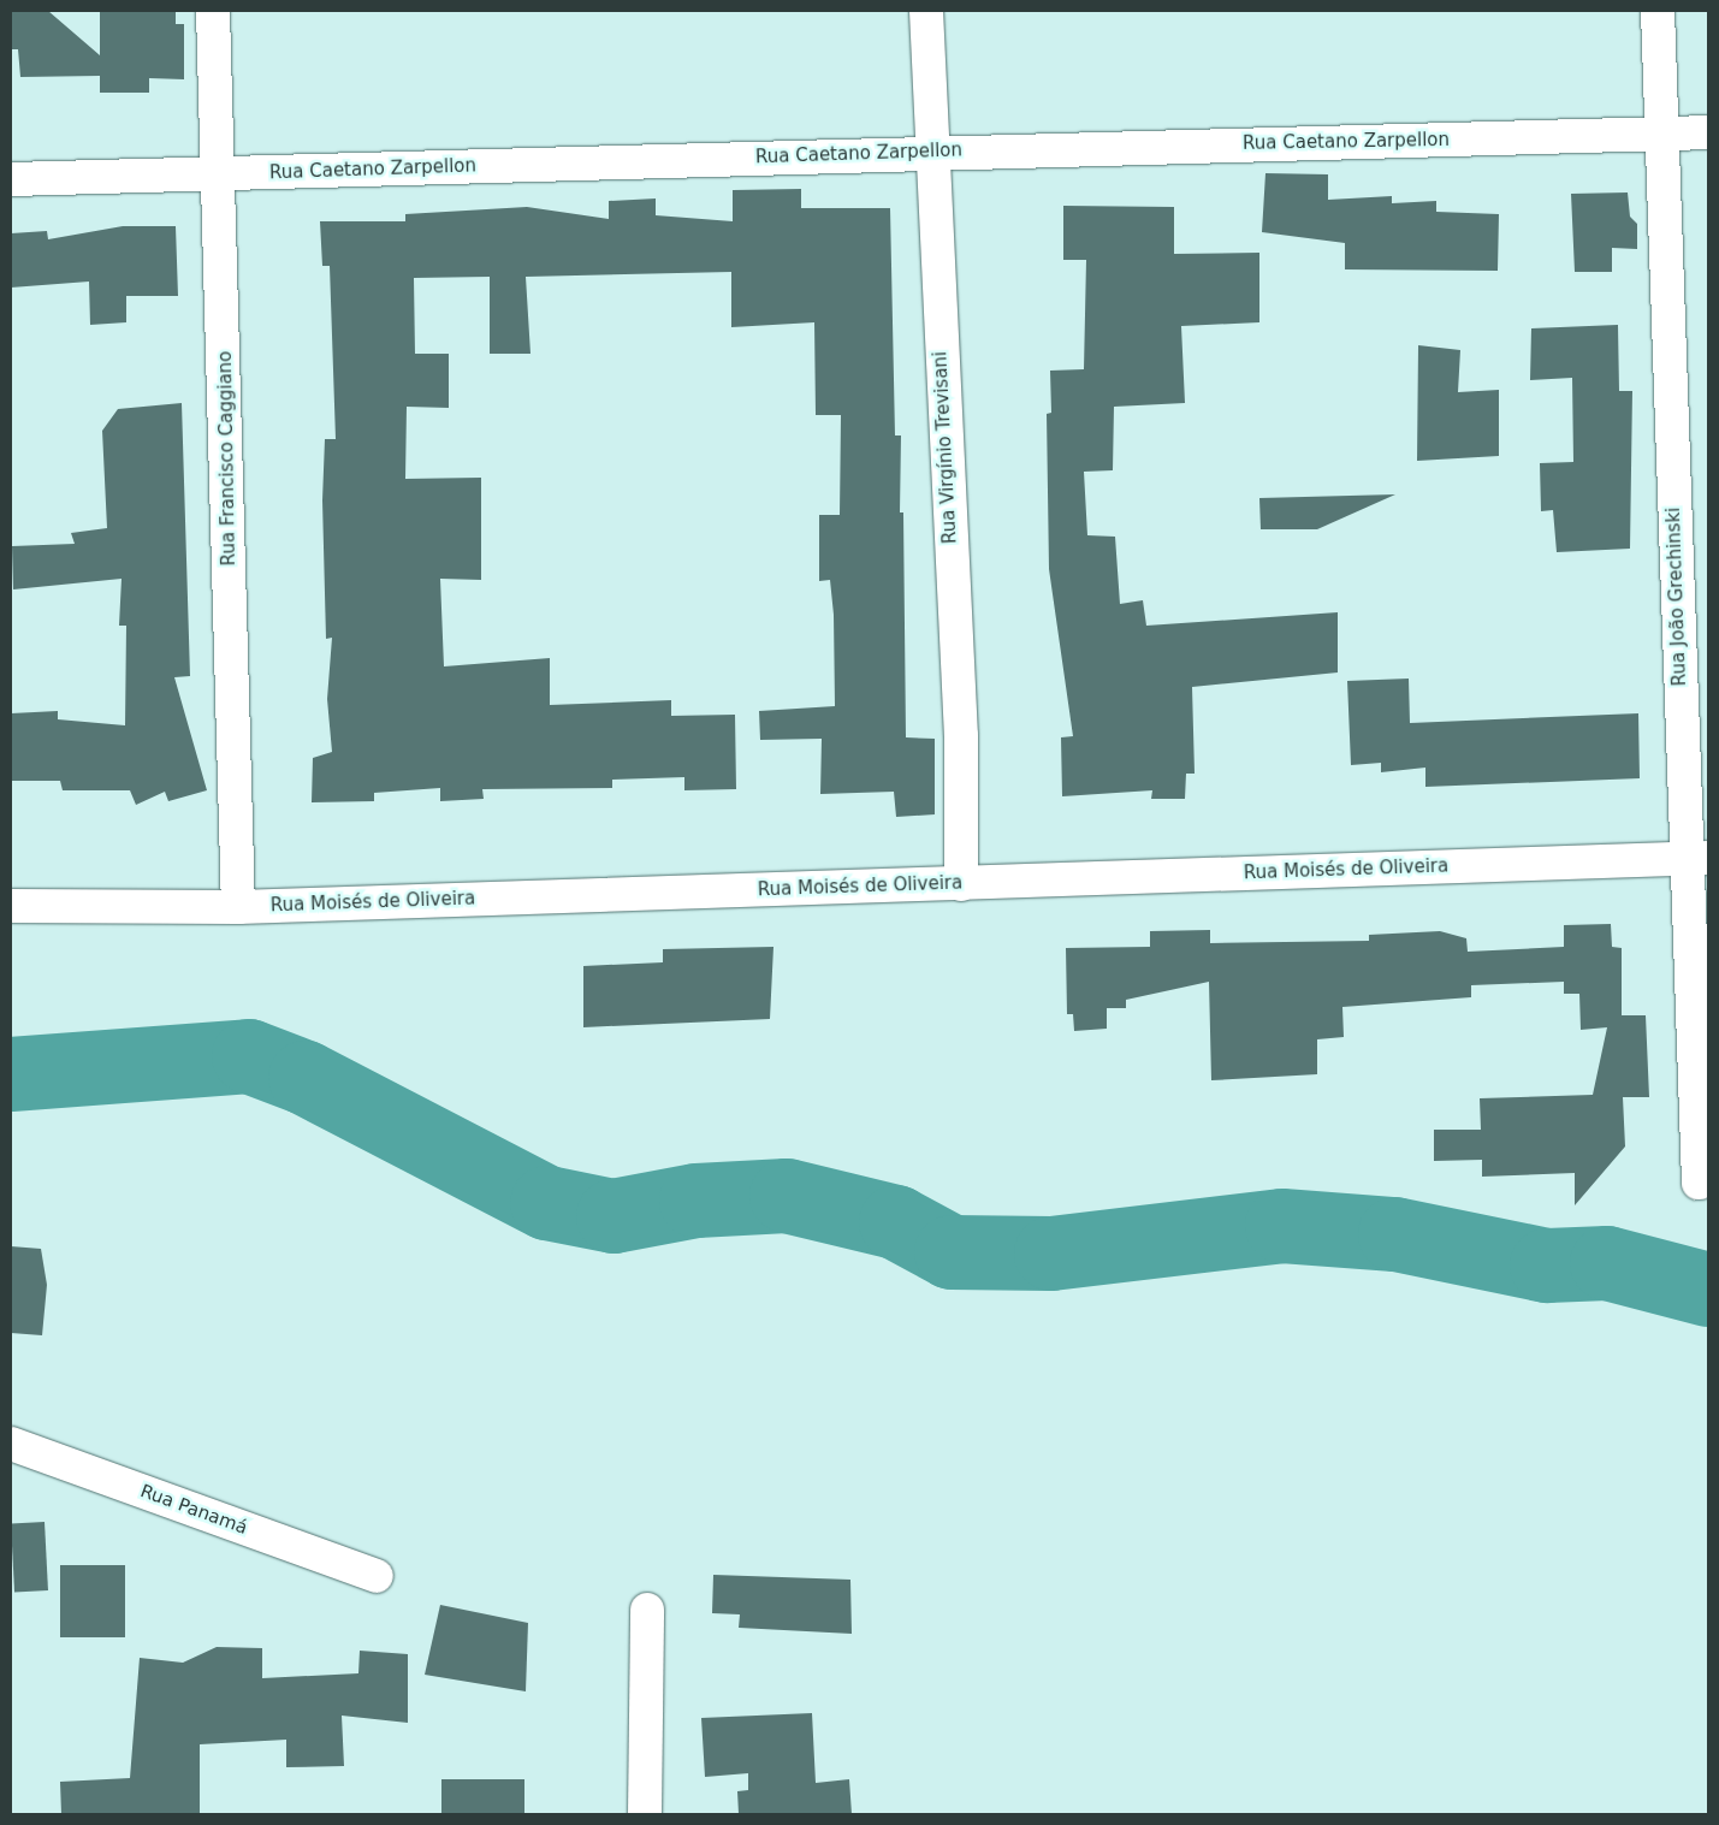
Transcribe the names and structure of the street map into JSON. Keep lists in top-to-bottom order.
{
  "streets": {
    "street": [
      "Rua Caetano Zarpellon",
      "Rua Virgínio Trevisani",
      "Rua Francisco Caggiano",
      "Rua João Grechinski",
      "Rua Moisés de Oliveira",
      "Rua Panamá"
    ]
  },
  "crossings": [
    ["Rua Caetano Zarpellon", "Rua Virgínio Trevisani"],
    ["Rua Caetano Zarpellon", "Rua Francisco Caggiano"],
    ["Rua Caetano Zarpellon", "Rua João Grechinski"],
    ["Rua Virgínio Trevisani", "Rua Moisés de Oliveira"],
    ["Rua Francisco Caggiano", "Rua Moisés de Oliveira"],
    ["Rua João Grechinski", "Rua Moisés de Oliveira"]
  ]
}
